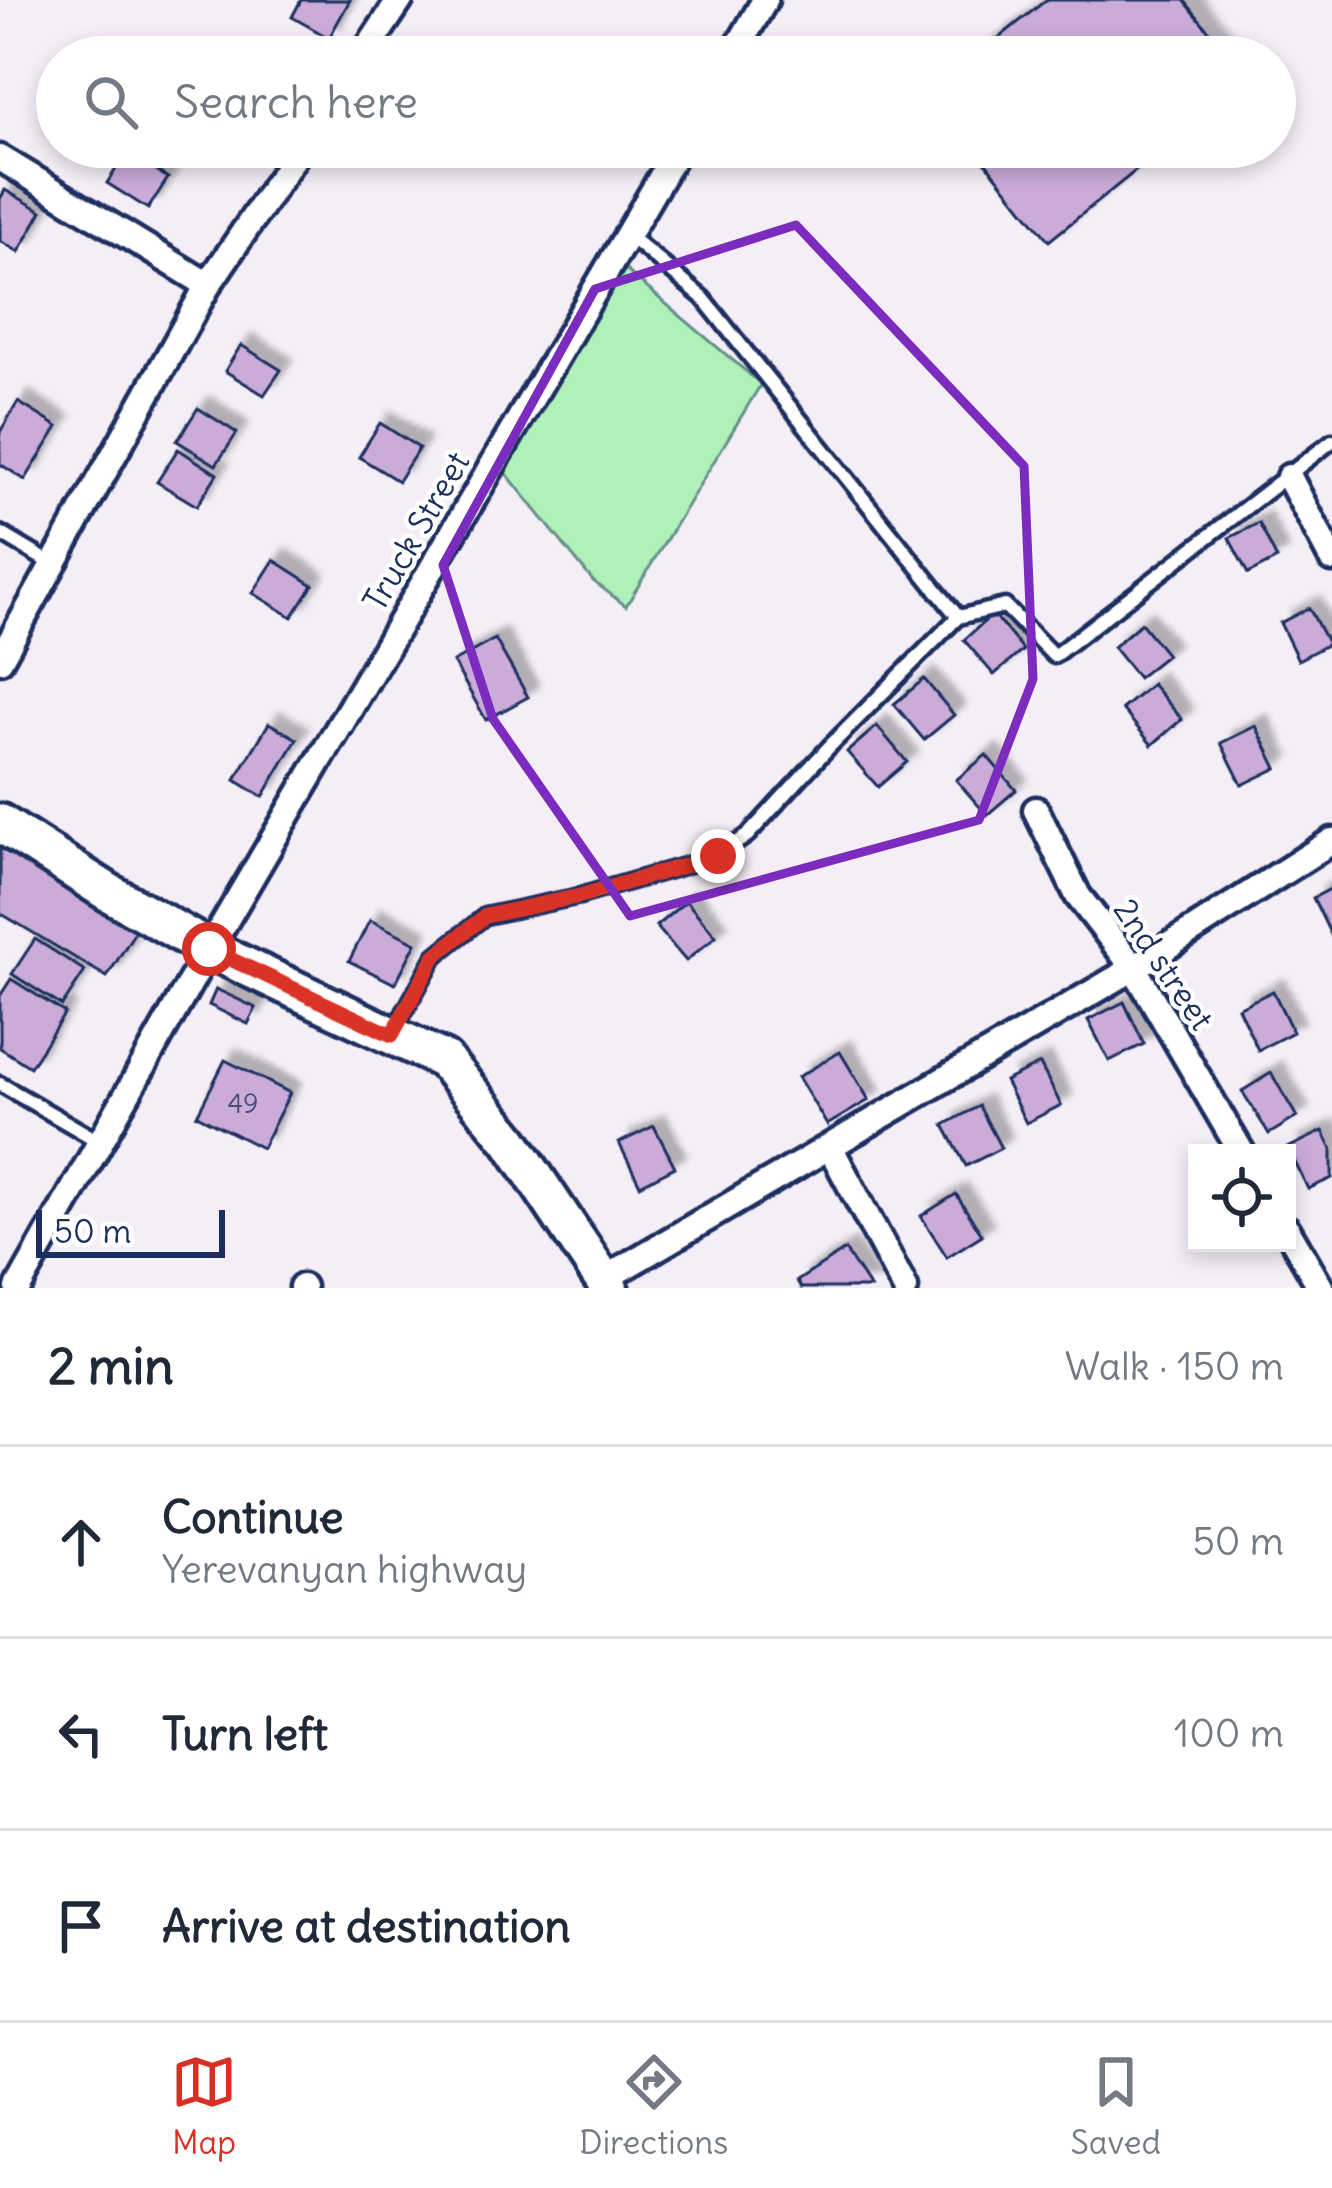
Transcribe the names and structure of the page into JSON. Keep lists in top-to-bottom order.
{
  "streets": {
    "street": ["Truck Street", "2nd street"]
  },
  "house_numbers": ["49"],
  "scale_bar": "50 m",
  "page": {
    "search": "Search here",
    "scale": "50 m",
    "heading": ["2 min", "Walk · 150 m"],
    "list": [
      ["Continue", "Yerevanyan highway", "50 m"],
      ["Turn left", "100 m"],
      "Arrive at destination"
    ],
    "nav": ["Map", "Directions", "Saved"]
  }
}
